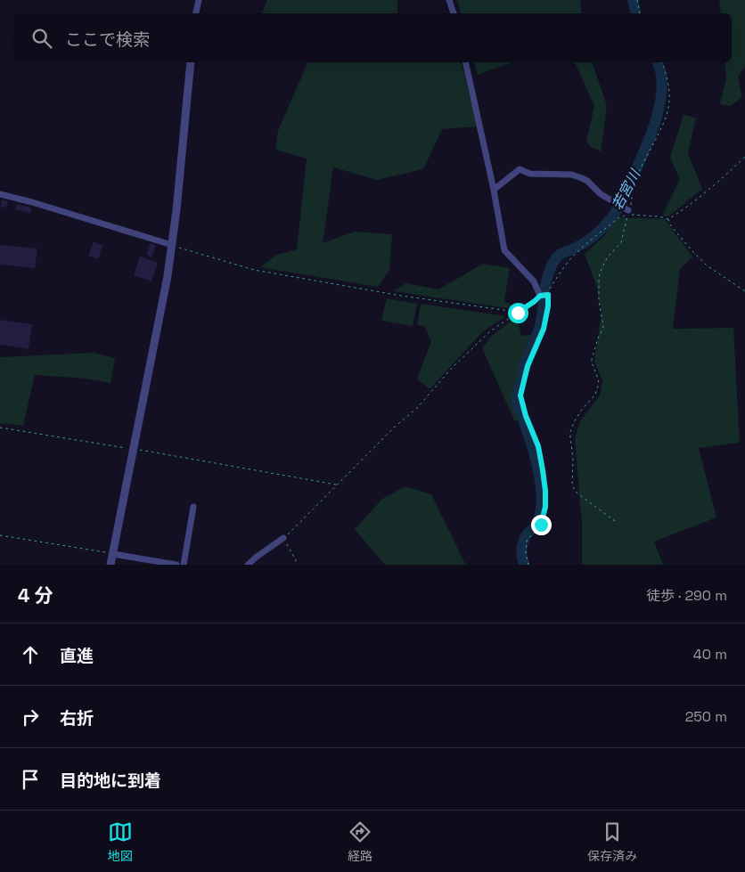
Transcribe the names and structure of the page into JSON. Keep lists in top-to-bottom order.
{
  "water": ["若宮川"],
  "page": {
    "search": "ここで検索",
    "heading": ["4 分", "徒歩 · 290 m"],
    "list": [
      ["直進", "40 m"],
      ["右折", "250 m"],
      "目的地に到着"
    ],
    "nav": ["地図", "経路", "保存済み"]
  }
}
